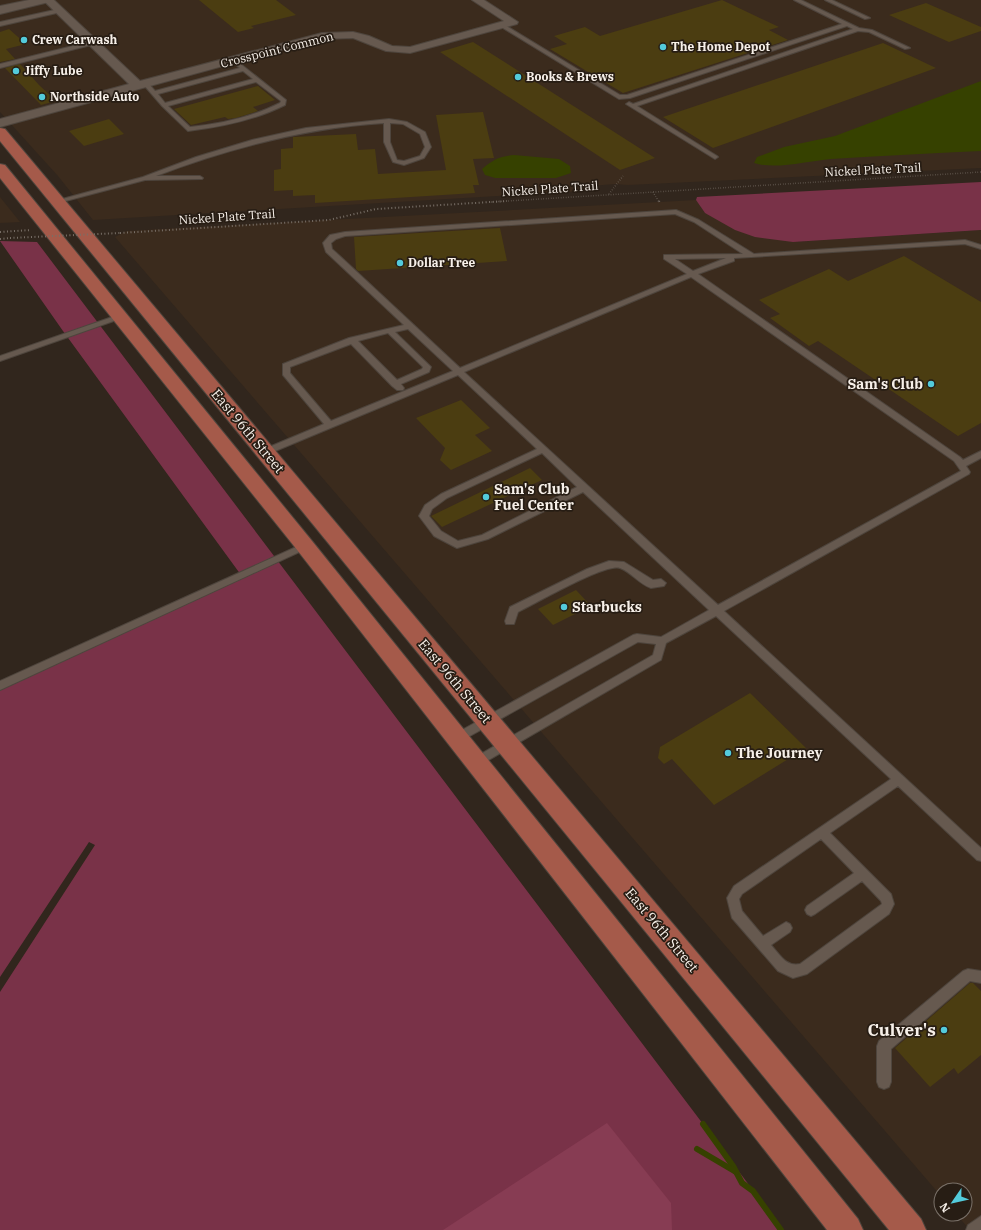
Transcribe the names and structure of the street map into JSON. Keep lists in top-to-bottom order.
{
  "streets": {
    "main road": ["East 96th Street"],
    "street": ["Crosspoint Common"],
    "path": ["Nickel Plate Trail"]
  },
  "places": [
    "Crew Carwash",
    "The Home Depot",
    "Jiffy Lube",
    "Books & Brews",
    "Northside Auto",
    "Dollar Tree",
    "Sam's Club",
    "Sam's Club Fuel Center",
    "Starbucks",
    "The Journey",
    "Culver's"
  ],
  "north": "bottom left"
}
